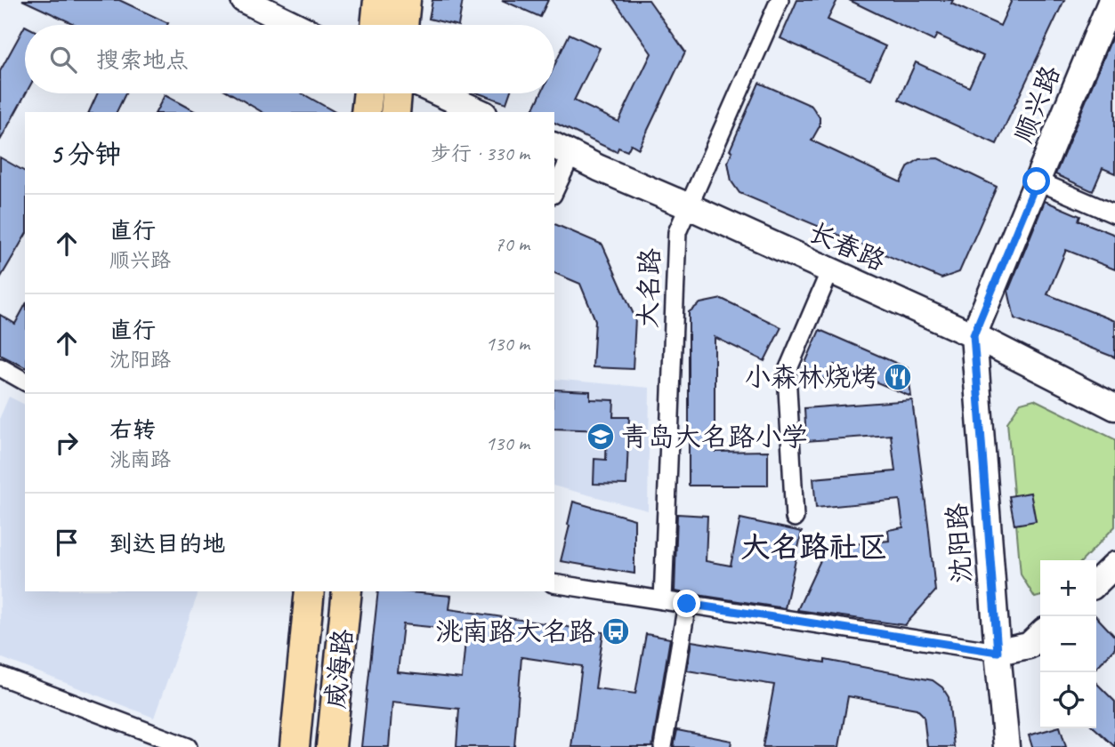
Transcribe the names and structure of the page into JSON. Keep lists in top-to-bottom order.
{
  "streets": {
    "main road": [
      "顺兴路",
      "长春路",
      "沈阳路",
      "威海路"
    ],
    "street": ["大名路"]
  },
  "crossings": [
    ["顺兴路", "长春路"],
    ["顺兴路", "沈阳路"],
    ["长春路", "大名路"],
    ["长春路", "沈阳路"]
  ],
  "districts": ["大名路社区"],
  "places": {
    "restaurant": ["小森林烧烤"],
    "school or university": ["青岛大名路小学"],
    "bus stop": ["洮南路大名路"]
  },
  "page": {
    "search": "搜索地点",
    "heading": ["5 分钟", "步行 · 330 m"],
    "list": [
      ["直行", "顺兴路", "70 m"],
      ["直行", "沈阳路", "130 m"],
      ["右转", "洮南路", "130 m"],
      "到达目的地"
    ],
    "map_buttons": ["+", "−"]
  }
}
